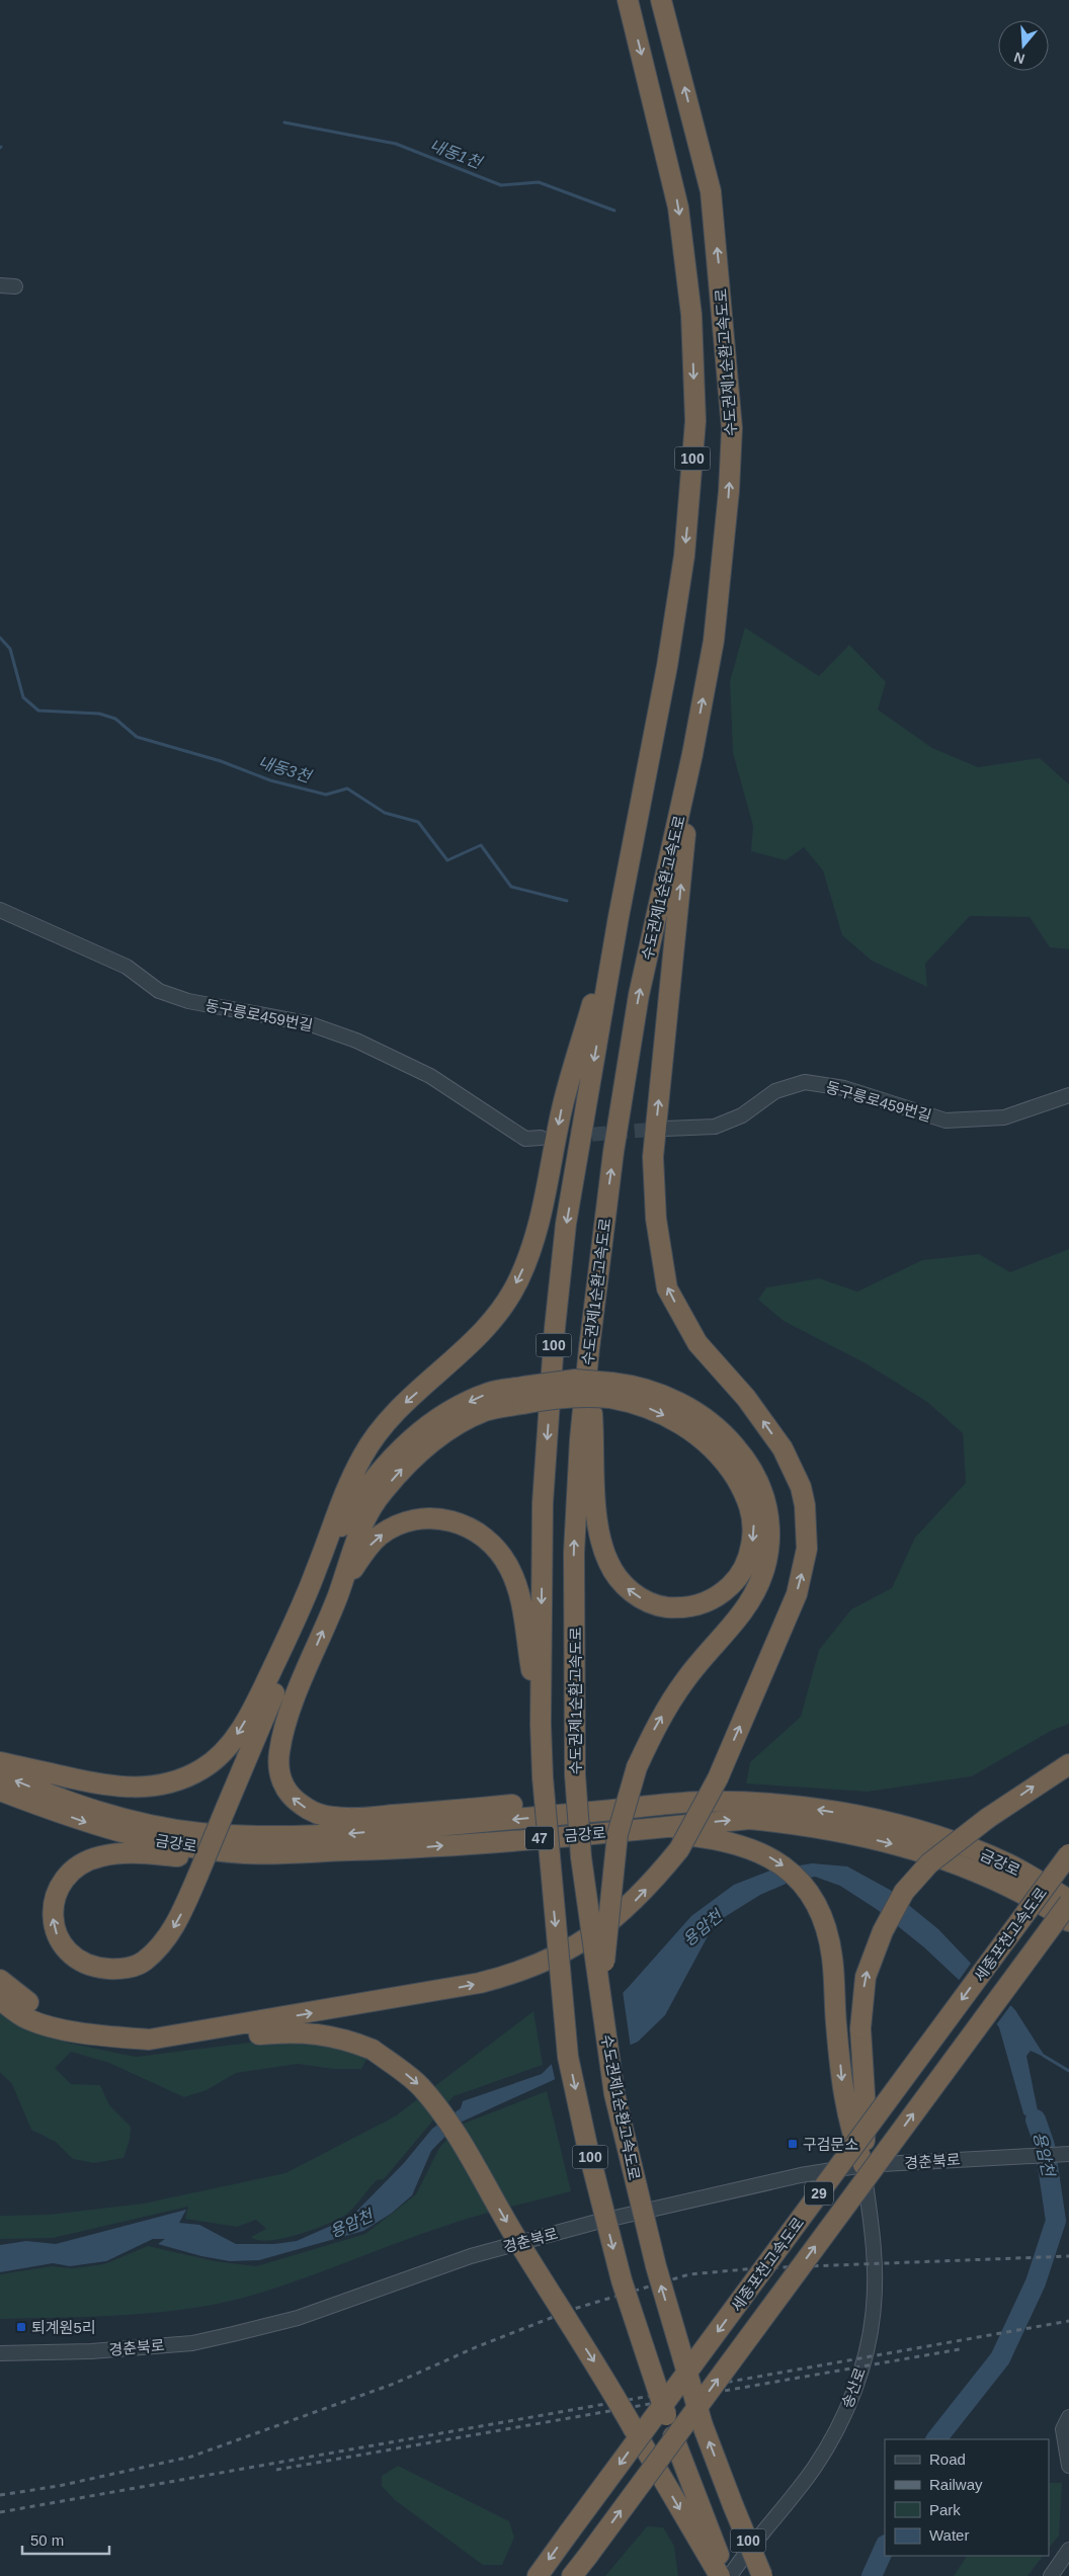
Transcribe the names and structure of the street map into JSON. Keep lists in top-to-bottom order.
{
  "streets": {
    "highway": [
      "수도권제1순환고속도로",
      "100",
      "금강로",
      "47",
      "세종포천고속도로",
      "29"
    ],
    "street": ["동구릉로459번길", "경춘북로", "송산로"]
  },
  "crossings": [
    ["수도권제1순환고속도로", "송산로"],
    ["금강로", "세종포천고속도로"],
    ["경춘북로", "송산로"]
  ],
  "water": ["내동1천", "내동3천", "용암천"],
  "places": {
    "transit": ["구검문소", "퇴계원5리"]
  },
  "legend": [
    "Road",
    "Railway",
    "Park",
    "Water"
  ],
  "scale_bar": "50 m",
  "north": "bottom"
}
